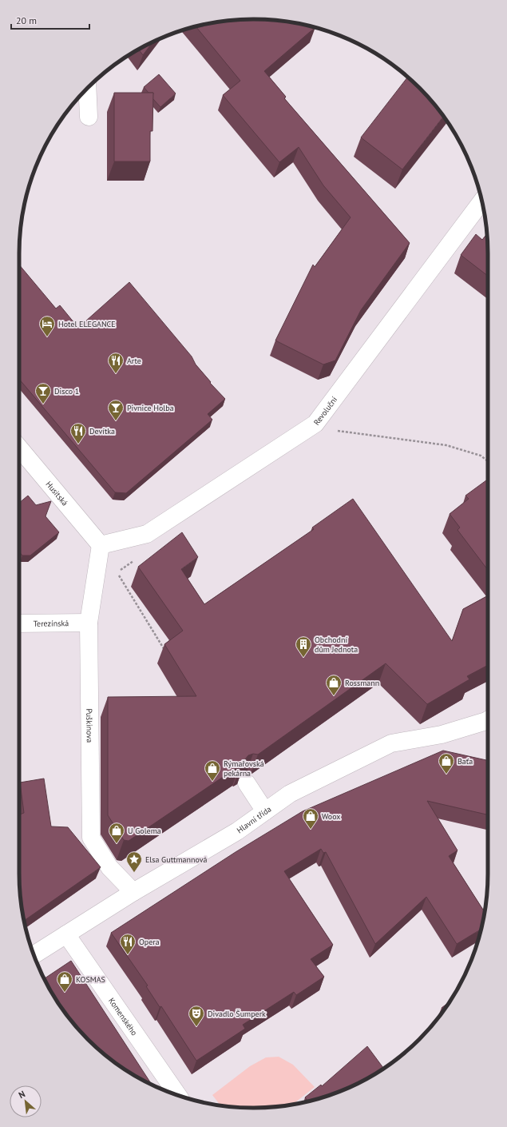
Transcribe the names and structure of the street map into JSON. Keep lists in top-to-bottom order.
{
  "streets": {
    "street": [
      "Revoluční",
      "Husitská",
      "Terezínská",
      "Puškinova",
      "Hlavní třída",
      "Komenského"
    ]
  },
  "crossings": [
    ["Revoluční", "Husitská"],
    ["Revoluční", "Puškinova"],
    ["Husitská", "Puškinova"],
    ["Terezínská", "Puškinova"],
    ["Puškinova", "Hlavní třída"],
    ["Hlavní třída", "Komenského"]
  ],
  "places": {
    "hotel": ["Hotel ELEGANCE"],
    "restaurant": ["Arte", "Devítka", "Opera"],
    "bar": ["Disco 1", "Pivnice Holba"],
    "building": ["Obchodní dům Jednota"],
    "shop": [
      "Rossmann",
      "Baťa",
      "Rýmařovská pekárna",
      "Woox",
      "U Golema",
      "KOSMAS"
    ],
    "place": ["Elsa Guttmannová"],
    "theatre": ["Divadlo Šumperk"]
  },
  "scale_bar": "20 m",
  "north": "top left"
}
